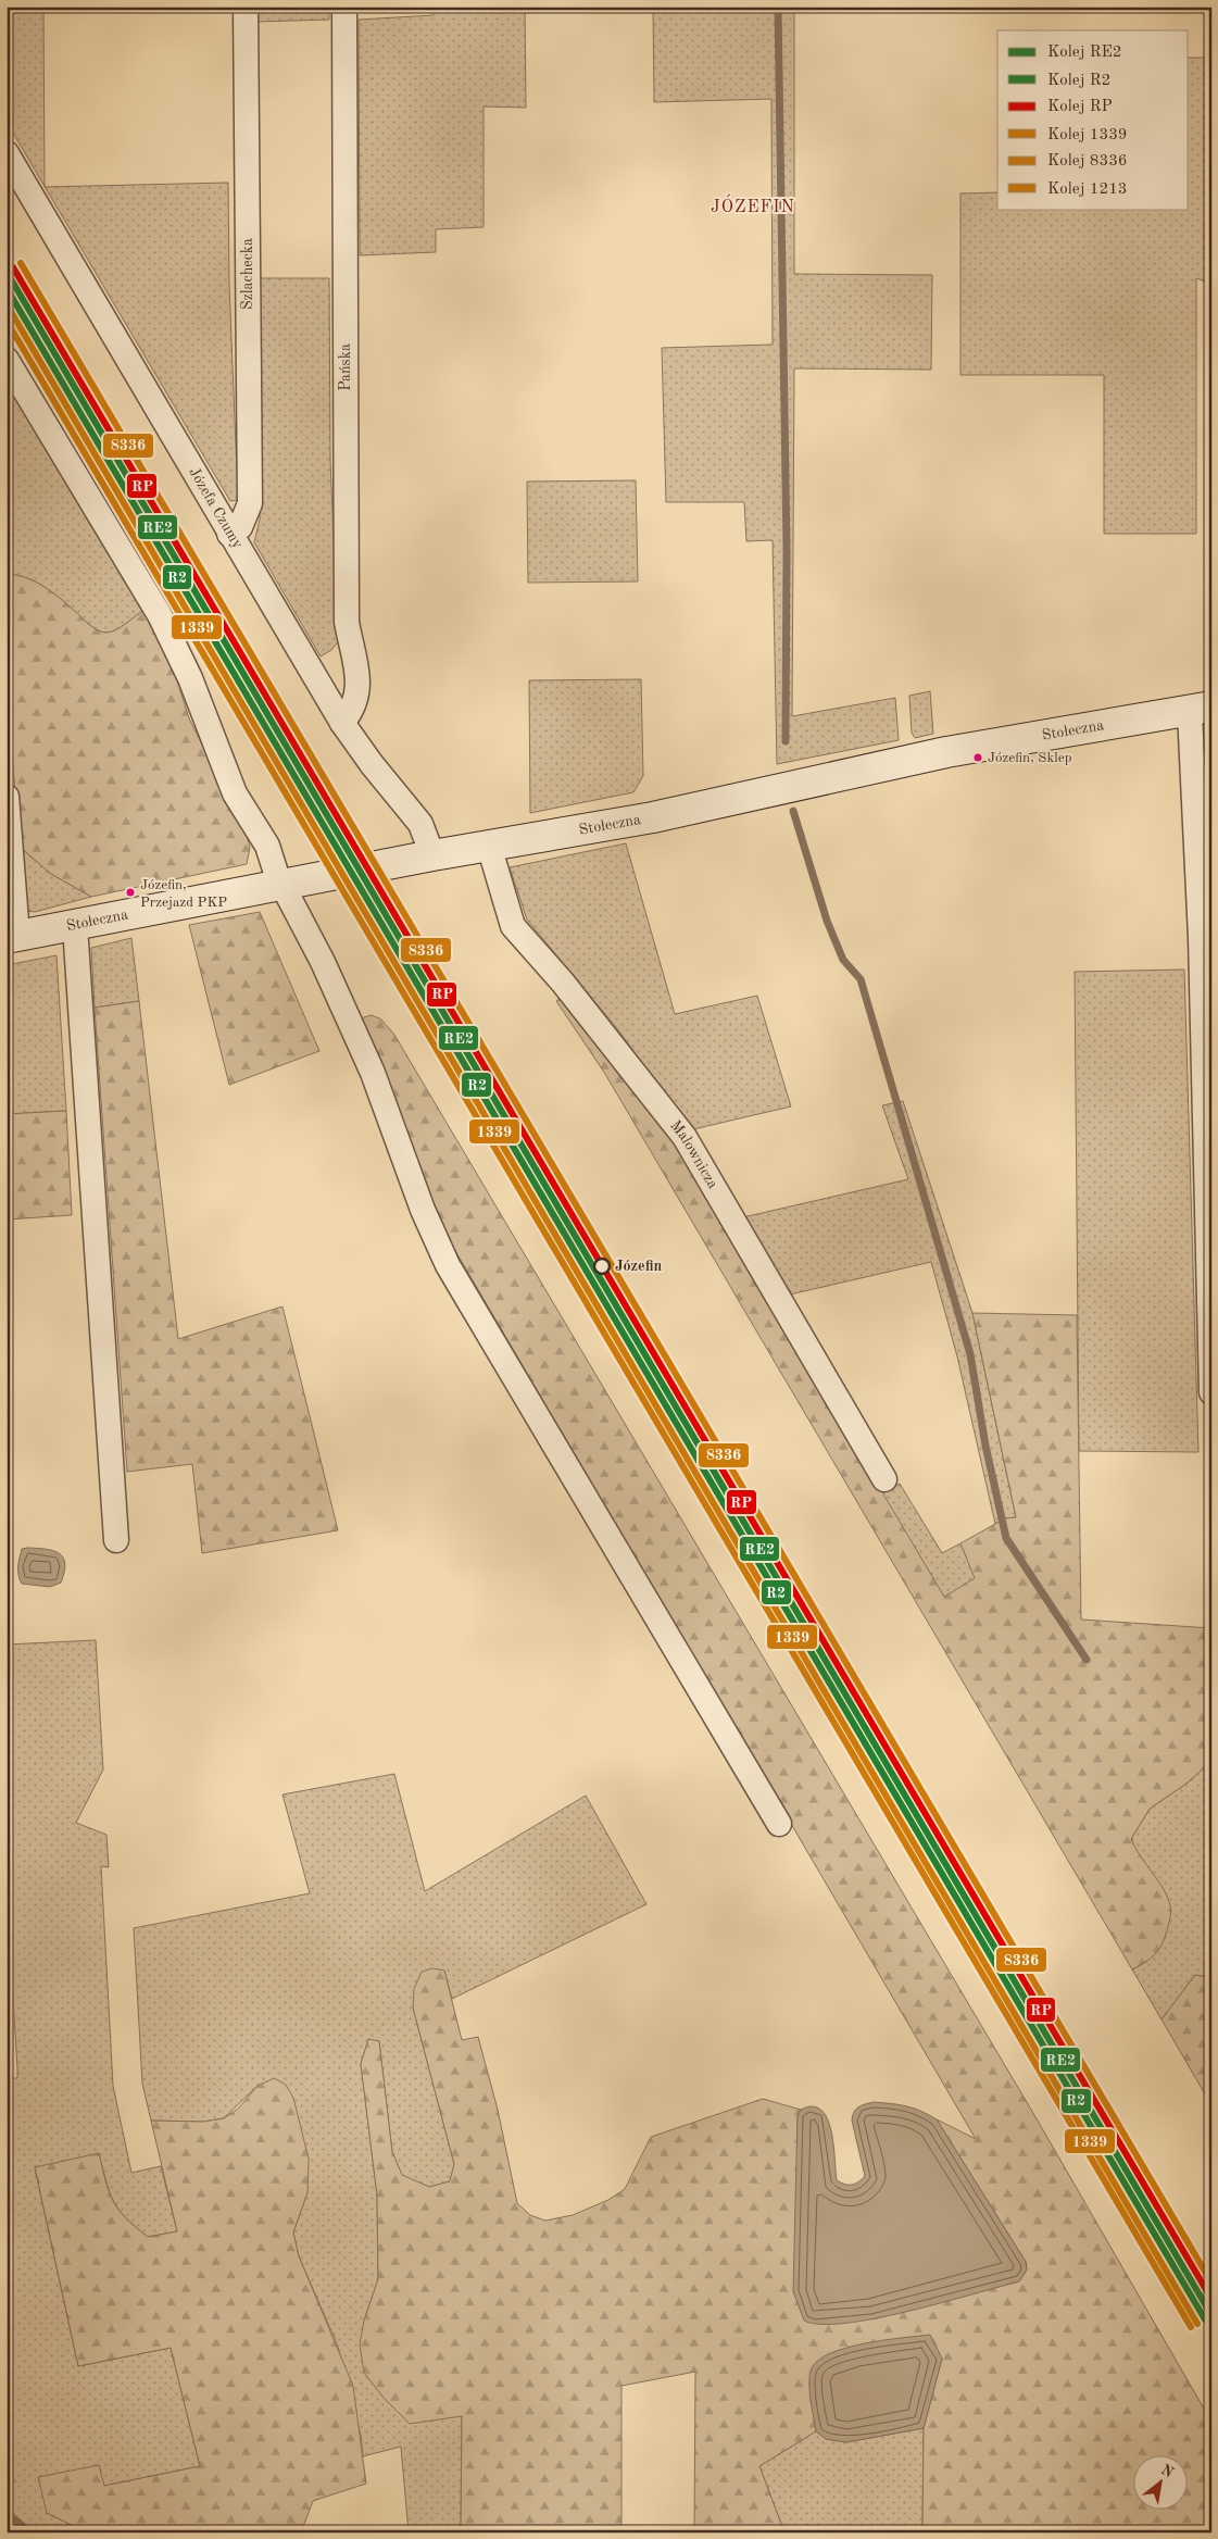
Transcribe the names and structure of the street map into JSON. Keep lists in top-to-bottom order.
{
  "streets": {
    "street": [
      "Szlachecka",
      "Pańska",
      "Józefa Czumy",
      "Stołeczna",
      "Malownicza"
    ]
  },
  "crossings": [
    ["Szlachecka", "Józefa Czumy"],
    ["Pańska", "Józefa Czumy"],
    ["Józefa Czumy", "Stołeczna"],
    ["Stołeczna", "Malownicza"]
  ],
  "districts": ["JÓZEFIN"],
  "places": ["Józefin, Sklep", "Józefin, Przejazd PKP", "Józefin"],
  "lines": [
    "rail line 8336",
    "rail line RP",
    "rail line RE2",
    "rail line R2",
    "rail line 1339",
    "rail line 1213"
  ],
  "legend": [
    "Kolej RE2",
    "Kolej R2",
    "Kolej RP",
    "Kolej 1339",
    "Kolej 8336",
    "Kolej 1213"
  ],
  "north": "top right"
}
